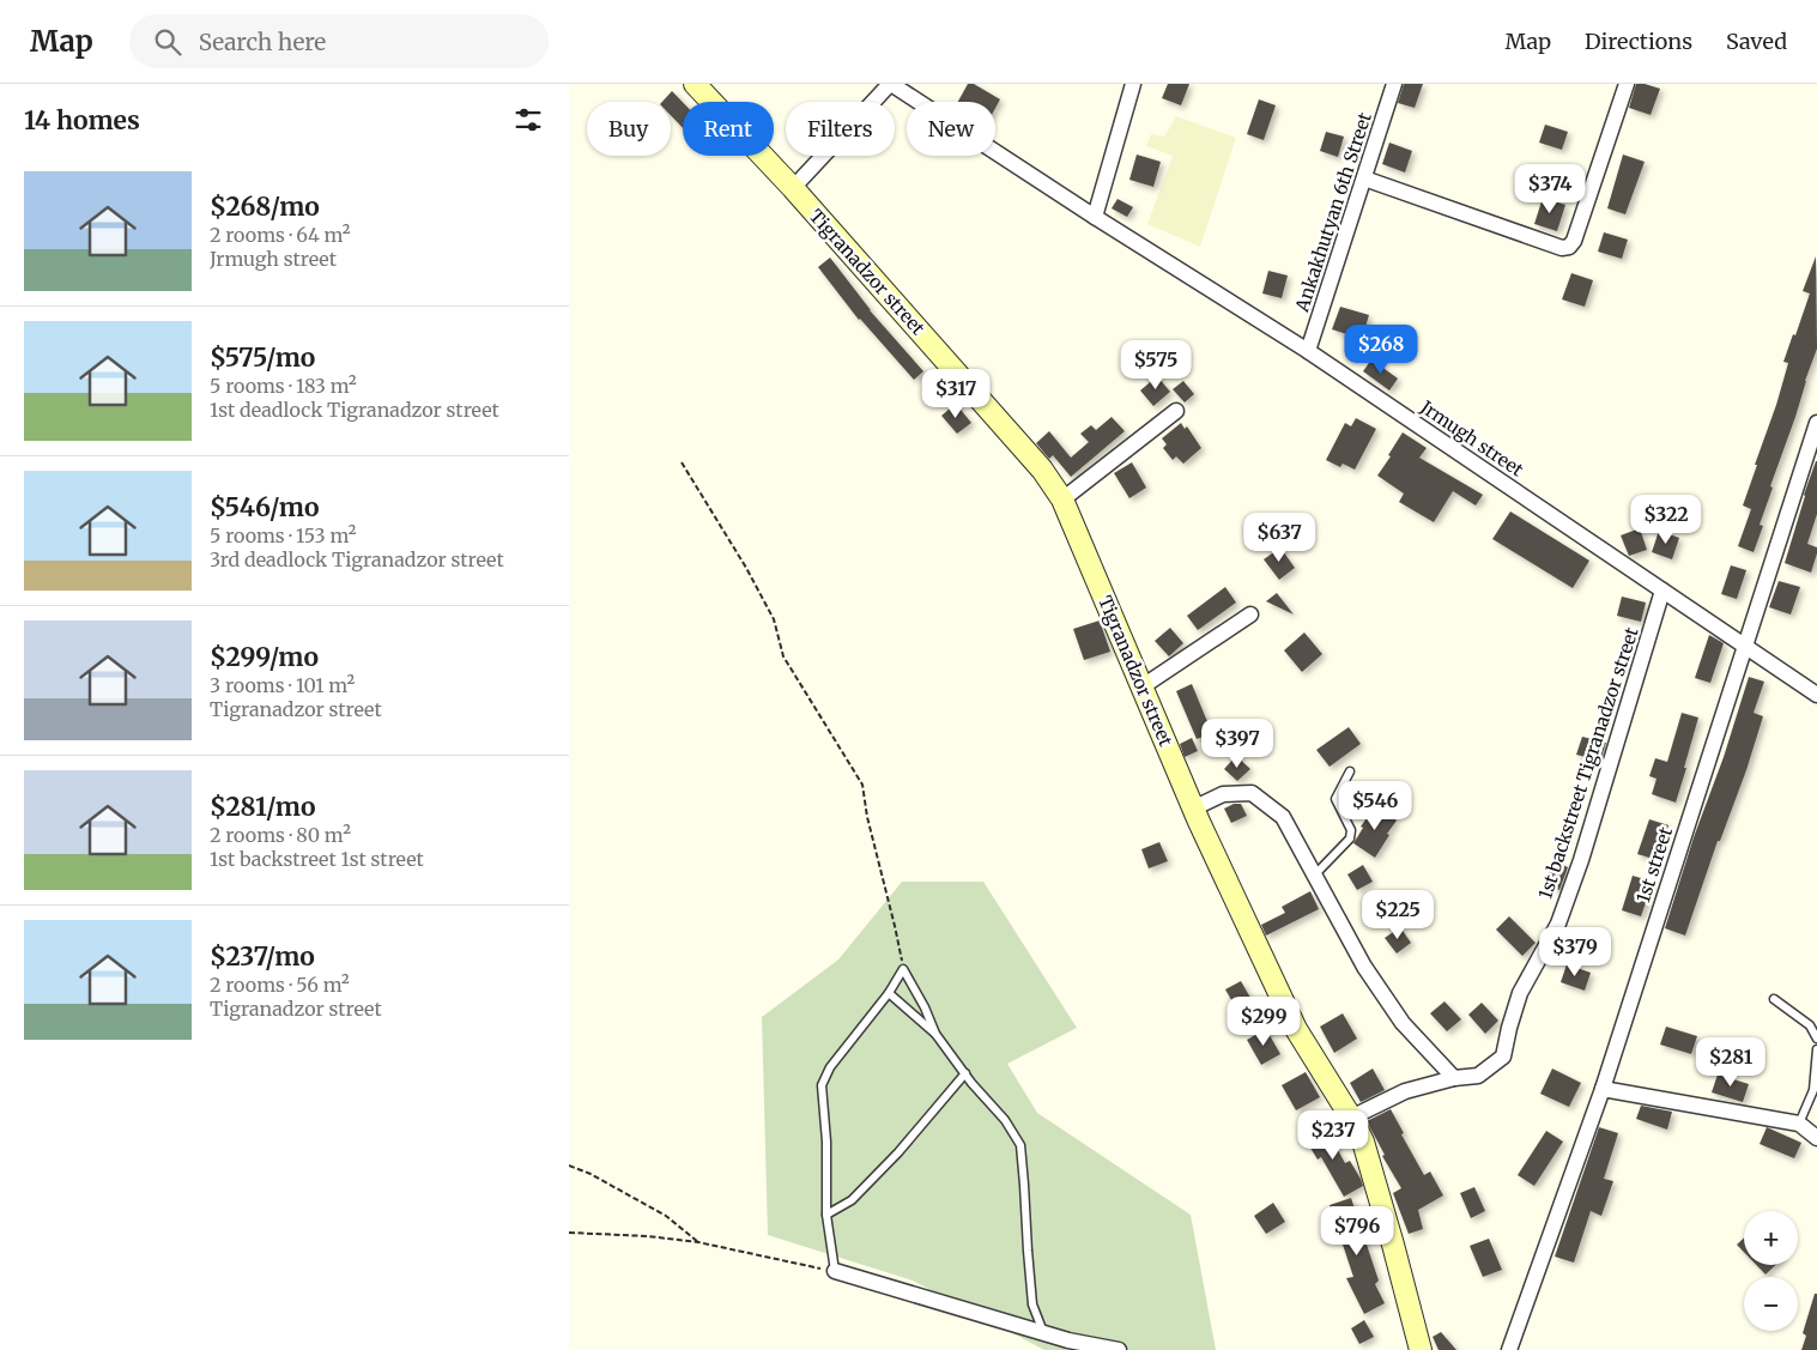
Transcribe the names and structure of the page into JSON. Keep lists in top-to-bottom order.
{
  "streets": {
    "main road": ["Tigranadzor street"],
    "street": [
      "Ankakhutyan 6th Street",
      "Jrmugh street",
      "1st backstreet Tigranadzor street",
      "1st street"
    ]
  },
  "crossings": [
    ["Ankakhutyan 6th Street", "Jrmugh street"],
    ["Tigranadzor street", "1st backstreet Tigranadzor street"],
    ["Jrmugh street", "1st backstreet Tigranadzor street"],
    ["Jrmugh street", "1st street"]
  ],
  "page": {
    "header": "Map",
    "search": "Search here",
    "nav": ["Map", "Directions", "Saved"],
    "heading": "14 homes",
    "chip": [
      "Buy",
      "Rent",
      "Filters",
      "New"
    ],
    "list": [
      {
        "name": "$268/mo",
        "note": "2 rooms · 64 m² · Jrmugh street"
      },
      {
        "name": "$575/mo",
        "note": "5 rooms · 183 m² · 1st deadlock Tigranadzor street"
      },
      {
        "name": "$546/mo",
        "note": "5 rooms · 153 m² · 3rd deadlock Tigranadzor street"
      },
      {
        "name": "$299/mo",
        "note": "3 rooms · 101 m² · Tigranadzor street"
      },
      {
        "name": "$281/mo",
        "note": "2 rooms · 80 m² · 1st backstreet 1st street"
      },
      {
        "name": "$237/mo",
        "note": "2 rooms · 56 m² · Tigranadzor street"
      }
    ],
    "price": [
      "$374",
      "$268",
      "$575",
      "$317",
      "$322",
      "$637",
      "$397",
      "$546",
      "$225",
      "$379",
      "$299",
      "$281",
      "$237",
      "$796"
    ],
    "map_buttons": ["+", "−"]
  }
}
